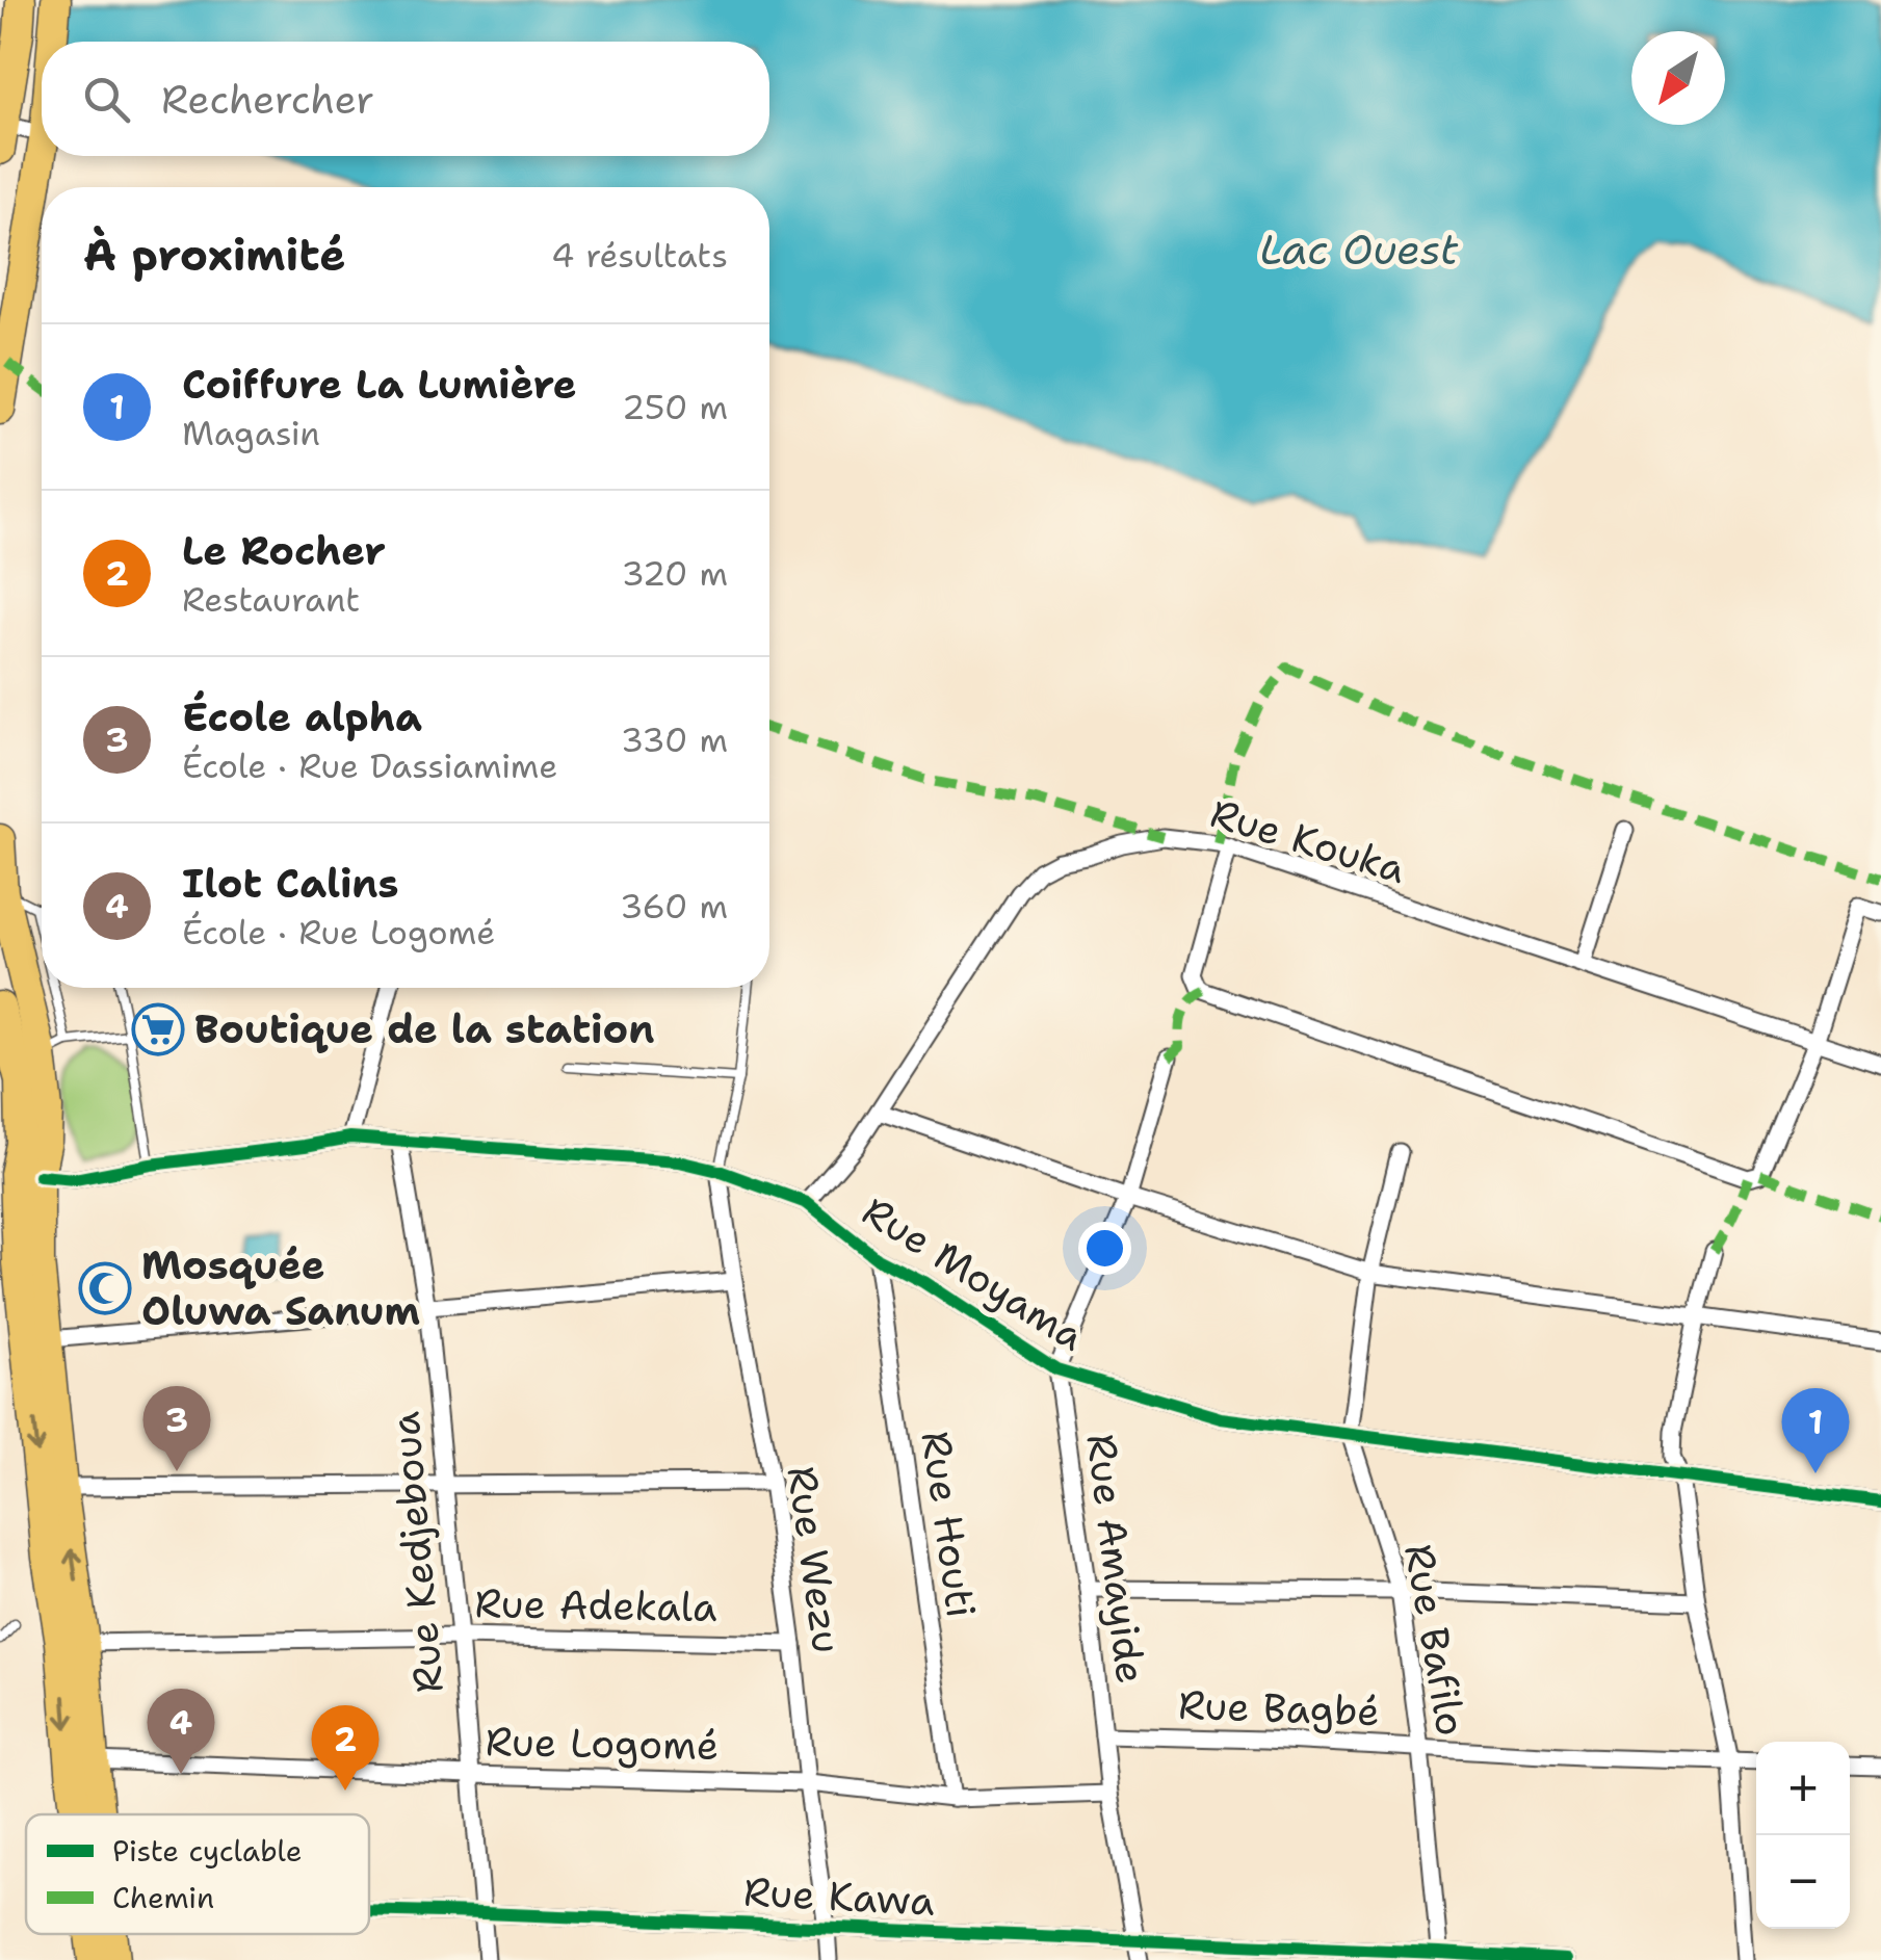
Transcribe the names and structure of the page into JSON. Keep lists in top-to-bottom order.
{
  "streets": {
    "street": [
      "Rue Kouka",
      "Rue Moyama",
      "Rue Houti",
      "Rue Kedjeboua",
      "Rue Amayide",
      "Rue Wezu",
      "Rue Adekala",
      "Rue Bafilo",
      "Rue Bagbé",
      "Rue Logomé",
      "Rue Kawa"
    ]
  },
  "crossings": [
    ["Rue Kouka", "Rue Moyama"],
    ["Rue Moyama", "Rue Houti"],
    ["Rue Moyama", "Rue Kedjeboua"],
    ["Rue Moyama", "Rue Amayide"],
    ["Rue Moyama", "Rue Wezu"],
    ["Rue Moyama", "Rue Bafilo"],
    ["Rue Houti", "Rue Logomé"],
    ["Rue Kedjeboua", "Rue Adekala"],
    ["Rue Kedjeboua", "Rue Logomé"],
    ["Rue Kedjeboua", "Rue Kawa"],
    ["Rue Amayide", "Rue Bagbé"],
    ["Rue Amayide", "Rue Logomé"],
    ["Rue Amayide", "Rue Kawa"],
    ["Rue Wezu", "Rue Adekala"],
    ["Rue Wezu", "Rue Logomé"],
    ["Rue Wezu", "Rue Kawa"],
    ["Rue Bafilo", "Rue Bagbé"],
    ["Rue Bafilo", "Rue Kawa"]
  ],
  "water": ["Lac Ouest"],
  "places": {
    "supermarket": ["Boutique de la station"],
    "mosque": ["Mosquée Oluwa Sanum"]
  },
  "legend": ["Piste cyclable", "Chemin"],
  "north": "bottom left",
  "page": {
    "search": "Rechercher",
    "heading": ["À proximité", "4 résultats"],
    "list": [
      {
        "mark": "1",
        "name": "Coiffure La Lumière",
        "note": "Magasin",
        "value": "250 m"
      },
      {
        "mark": "2",
        "name": "Le Rocher",
        "note": "Restaurant",
        "value": "320 m"
      },
      {
        "mark": "3",
        "name": "École alpha",
        "note": "École · Rue Dassiamime",
        "value": "330 m"
      },
      {
        "mark": "4",
        "name": "Ilot Calins",
        "note": "École · Rue Logomé",
        "value": "360 m"
      }
    ],
    "pins": [
      "3",
      "1",
      "4",
      "2"
    ],
    "map_buttons": ["+", "−"]
  }
}
